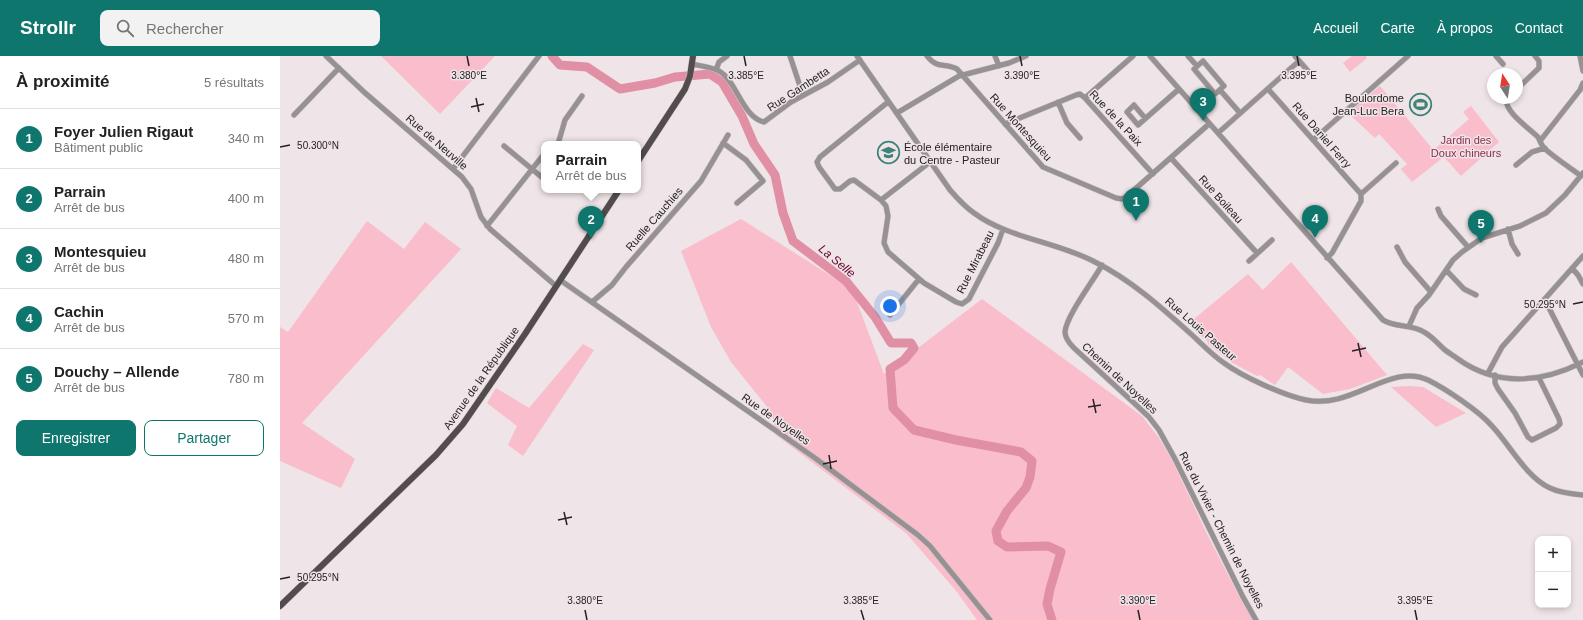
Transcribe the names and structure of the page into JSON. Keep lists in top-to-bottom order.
{
  "streets": {
    "main road": ["Avenue de la République"],
    "street": [
      "Rue Gambetta",
      "Rue de la Paix",
      "Rue Montesquieu",
      "Rue Daniel Ferry",
      "Rue de Neuville",
      "Rue Boileau",
      "Ruelle Cauchies",
      "Rue Mirabeau",
      "Rue Louis Pasteur",
      "Chemin de Noyelles",
      "Rue de Noyelles",
      "Rue du Vivier - Chemin de Noyelles"
    ]
  },
  "crossings": [
    ["Rue Gambetta", "Rue Louis Pasteur"],
    ["Rue de la Paix", "Rue Montesquieu"],
    ["Rue Montesquieu", "Rue Boileau"],
    ["Rue de Neuville", "Avenue de la République"],
    ["Rue de Neuville", "Rue de Noyelles"],
    ["Ruelle Cauchies", "Rue de Noyelles"],
    ["Rue Mirabeau", "Rue Louis Pasteur"],
    ["Rue Louis Pasteur", "Chemin de Noyelles"],
    ["Avenue de la République", "Rue de Noyelles"],
    ["Chemin de Noyelles", "Rue du Vivier - Chemin de Noyelles"]
  ],
  "water": ["La Selle"],
  "parks": ["Jardin des Doux chineurs"],
  "places": {
    "sports": ["Boulordome Jean-Luc Bera"],
    "school or university": ["École élémentaire du Centre - Pasteur"]
  },
  "north": "top",
  "page": {
    "header": "Strollr",
    "search": "Rechercher",
    "nav": [
      "Accueil",
      "Carte",
      "À propos",
      "Contact"
    ],
    "heading": ["À proximité", "5 résultats"],
    "pins": [
      "3",
      "1",
      "4",
      "2",
      "5"
    ],
    "list": [
      {
        "mark": "1",
        "name": "Foyer Julien Rigaut",
        "note": "Bâtiment public",
        "value": "340 m"
      },
      {
        "mark": "2",
        "name": "Parrain",
        "note": "Arrêt de bus",
        "value": "400 m"
      },
      {
        "mark": "3",
        "name": "Montesquieu",
        "note": "Arrêt de bus",
        "value": "480 m"
      },
      {
        "mark": "4",
        "name": "Cachin",
        "note": "Arrêt de bus",
        "value": "570 m"
      },
      {
        "mark": "5",
        "name": "Douchy – Allende",
        "note": "Arrêt de bus",
        "value": "780 m"
      }
    ],
    "popup": ["Parrain", "Arrêt de bus"],
    "buttons": ["Enregistrer", "Partager"],
    "map_buttons": ["+", "−"]
  },
  "coordinates": [
    "3.380°E",
    "3.385°E",
    "3.390°E",
    "3.395°E",
    "50.300°N",
    "50.295°N"
  ]
}
